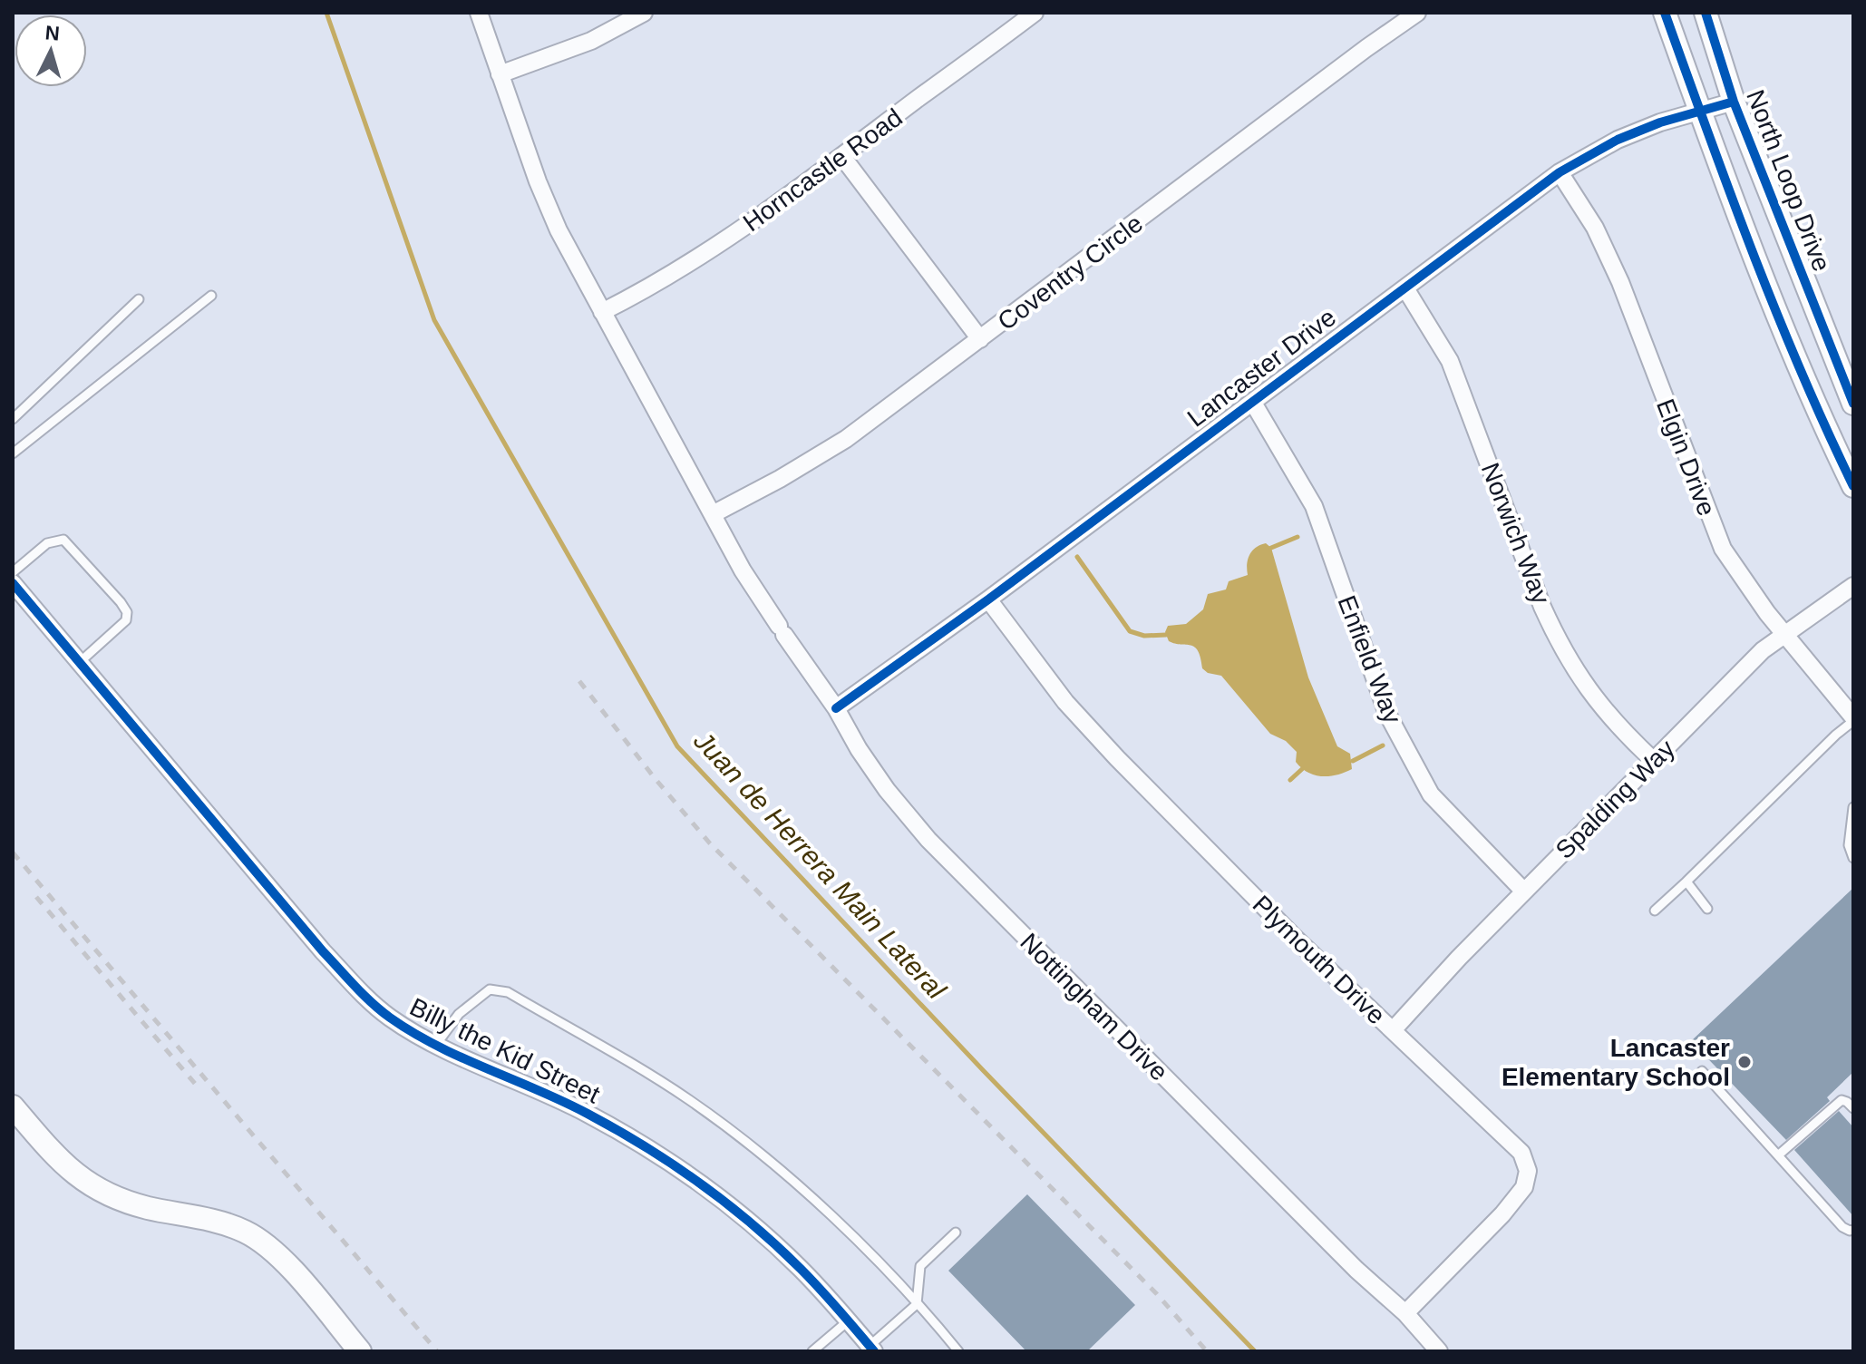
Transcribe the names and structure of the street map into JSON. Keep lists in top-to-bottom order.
{
  "streets": {
    "main road": ["North Loop Drive"],
    "street": [
      "Horncastle Road",
      "Coventry Circle",
      "Lancaster Drive",
      "Elgin Drive",
      "Norwich Way",
      "Enfield Way",
      "Spalding Way",
      "Plymouth Drive",
      "Nottingham Drive",
      "Billy the Kid Street"
    ]
  },
  "crossings": [
    ["North Loop Drive", "Lancaster Drive"],
    ["Coventry Circle", "Nottingham Drive"],
    ["Lancaster Drive", "Elgin Drive"],
    ["Lancaster Drive", "Norwich Way"],
    ["Lancaster Drive", "Enfield Way"],
    ["Lancaster Drive", "Plymouth Drive"],
    ["Lancaster Drive", "Nottingham Drive"],
    ["Elgin Drive", "Spalding Way"],
    ["Norwich Way", "Spalding Way"],
    ["Enfield Way", "Spalding Way"],
    ["Spalding Way", "Plymouth Drive"],
    ["Plymouth Drive", "Nottingham Drive"]
  ],
  "water": ["Juan de Herrera Main Lateral"],
  "places": ["Lancaster Elementary School"],
  "north": "top"
}
